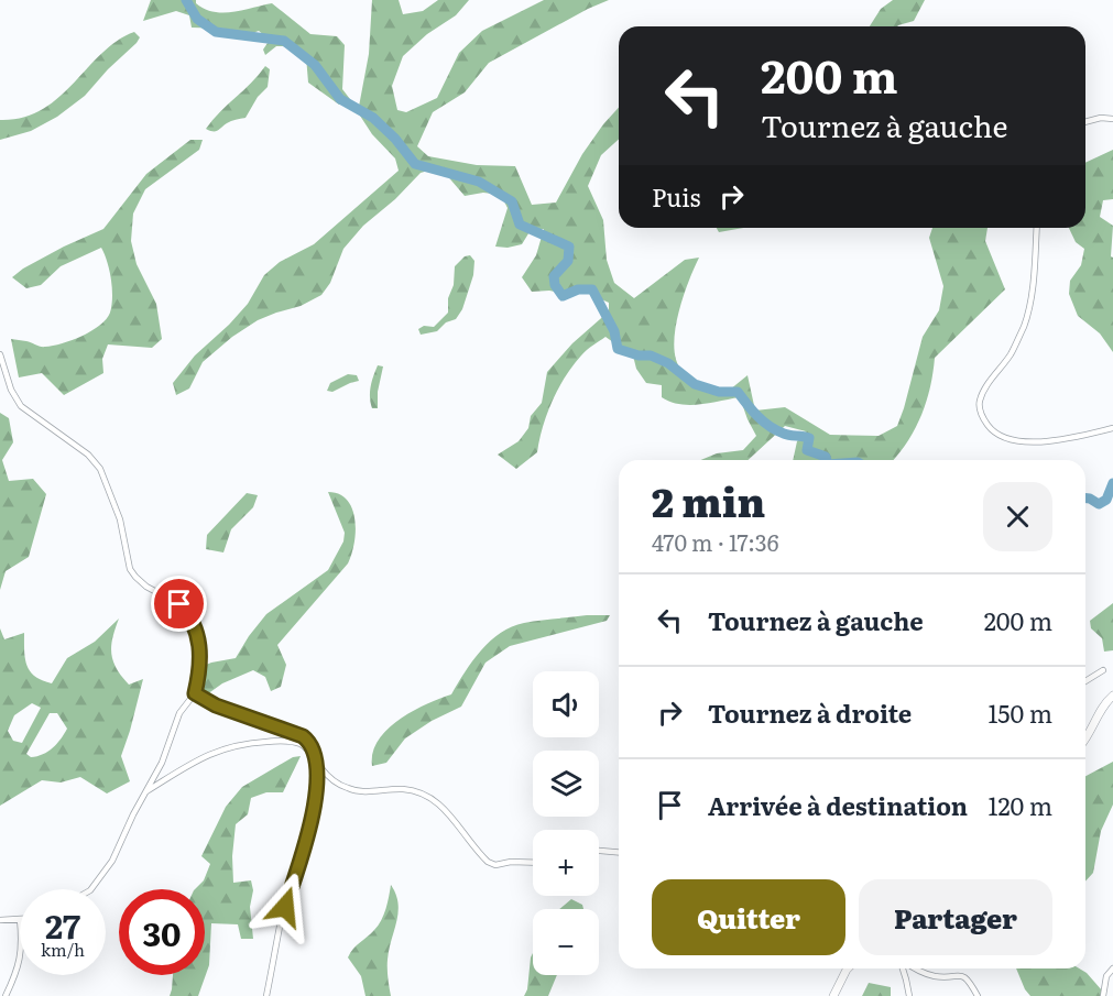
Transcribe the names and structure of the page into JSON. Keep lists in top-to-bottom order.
{
  "page": {
    "turn": ["200 m", "Tournez à gauche"],
    "then": "Puis",
    "heading": ["2 min", "470 m · 17:36"],
    "list": [
      {
        "name": "Tournez à gauche",
        "value": "200 m"
      },
      {
        "name": "Tournez à droite",
        "value": "150 m"
      },
      {
        "name": "Arrivée à destination",
        "value": "120 m"
      }
    ],
    "map_buttons": ["+", "−"],
    "buttons": ["Quitter", "Partager"],
    "speed": "27 km/h",
    "limit": "30"
  }
}
